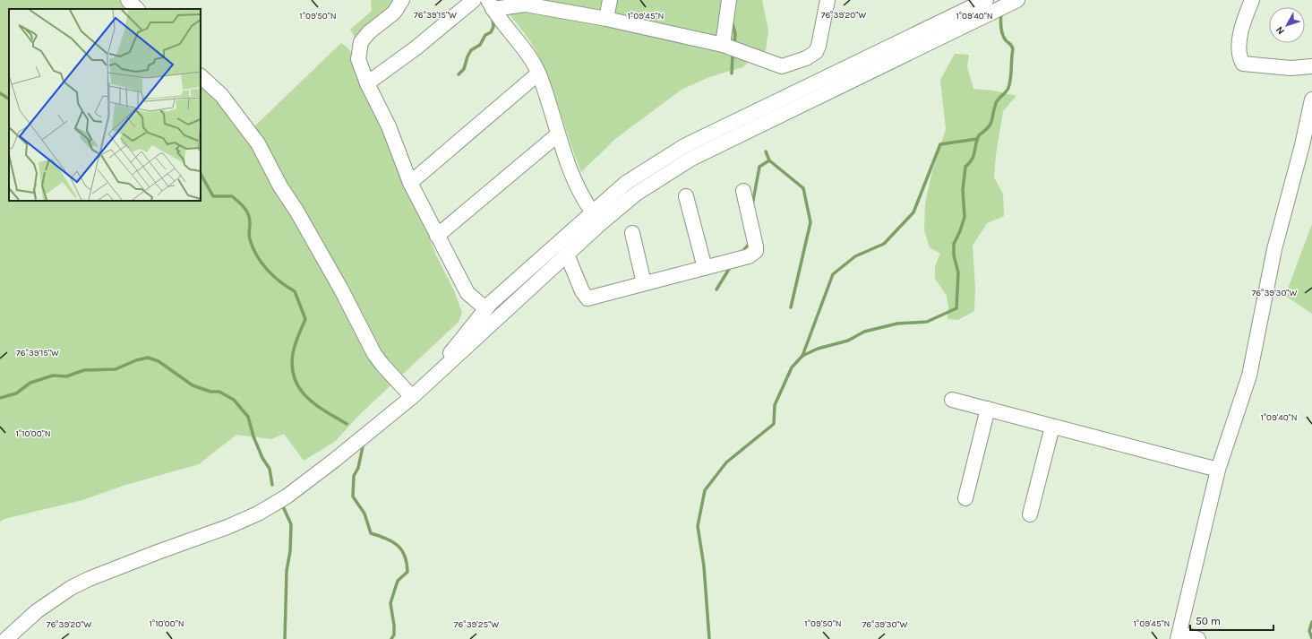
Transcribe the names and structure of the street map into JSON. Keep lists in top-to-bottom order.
{
  "scale_bar": "50 m",
  "north": "bottom left",
  "coordinates": [
    "76°39'15\"W",
    "76°39'20\"W",
    "1°09'50\"N",
    "1°09'45\"N",
    "1°09'40\"N",
    "76°39'30\"W",
    "1°10'00\"N",
    "76°39'25\"W"
  ]
}
